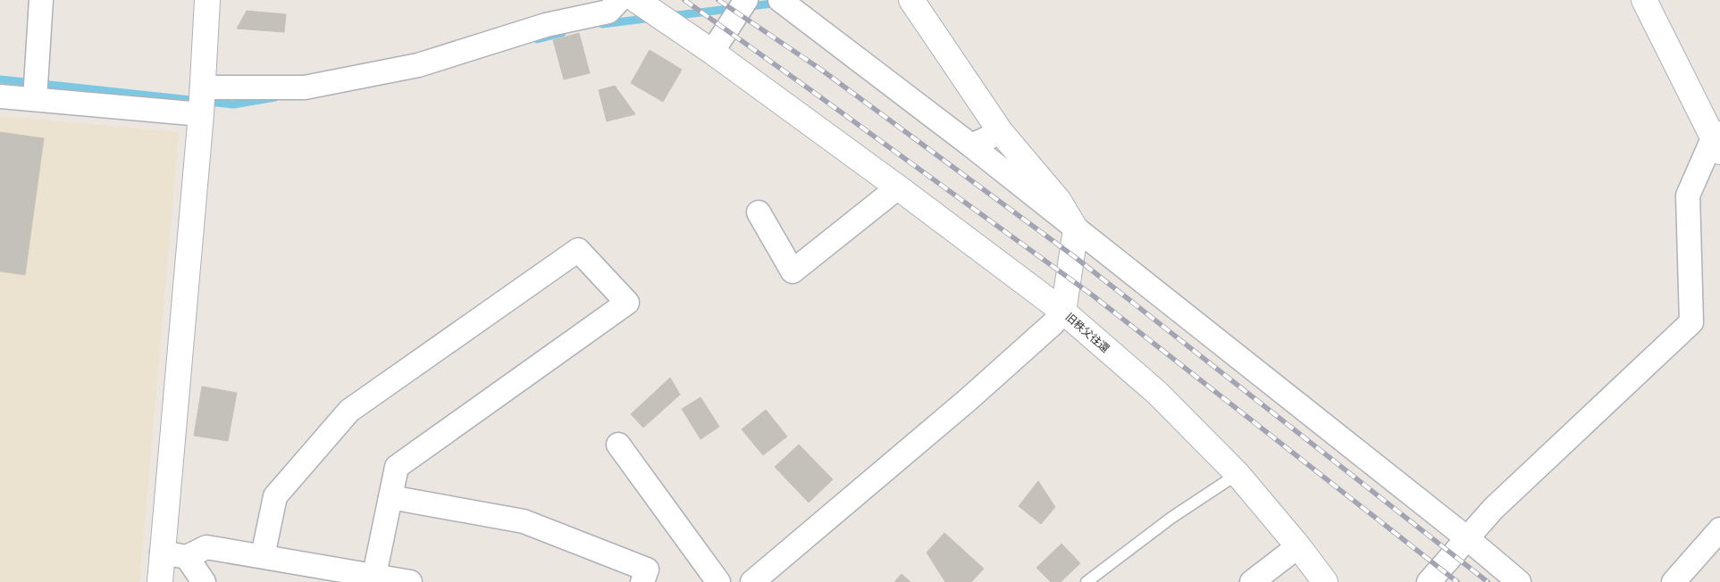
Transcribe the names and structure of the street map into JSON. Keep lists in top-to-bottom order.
{
  "streets": {
    "street": ["旧秩父往還"]
  }
}
